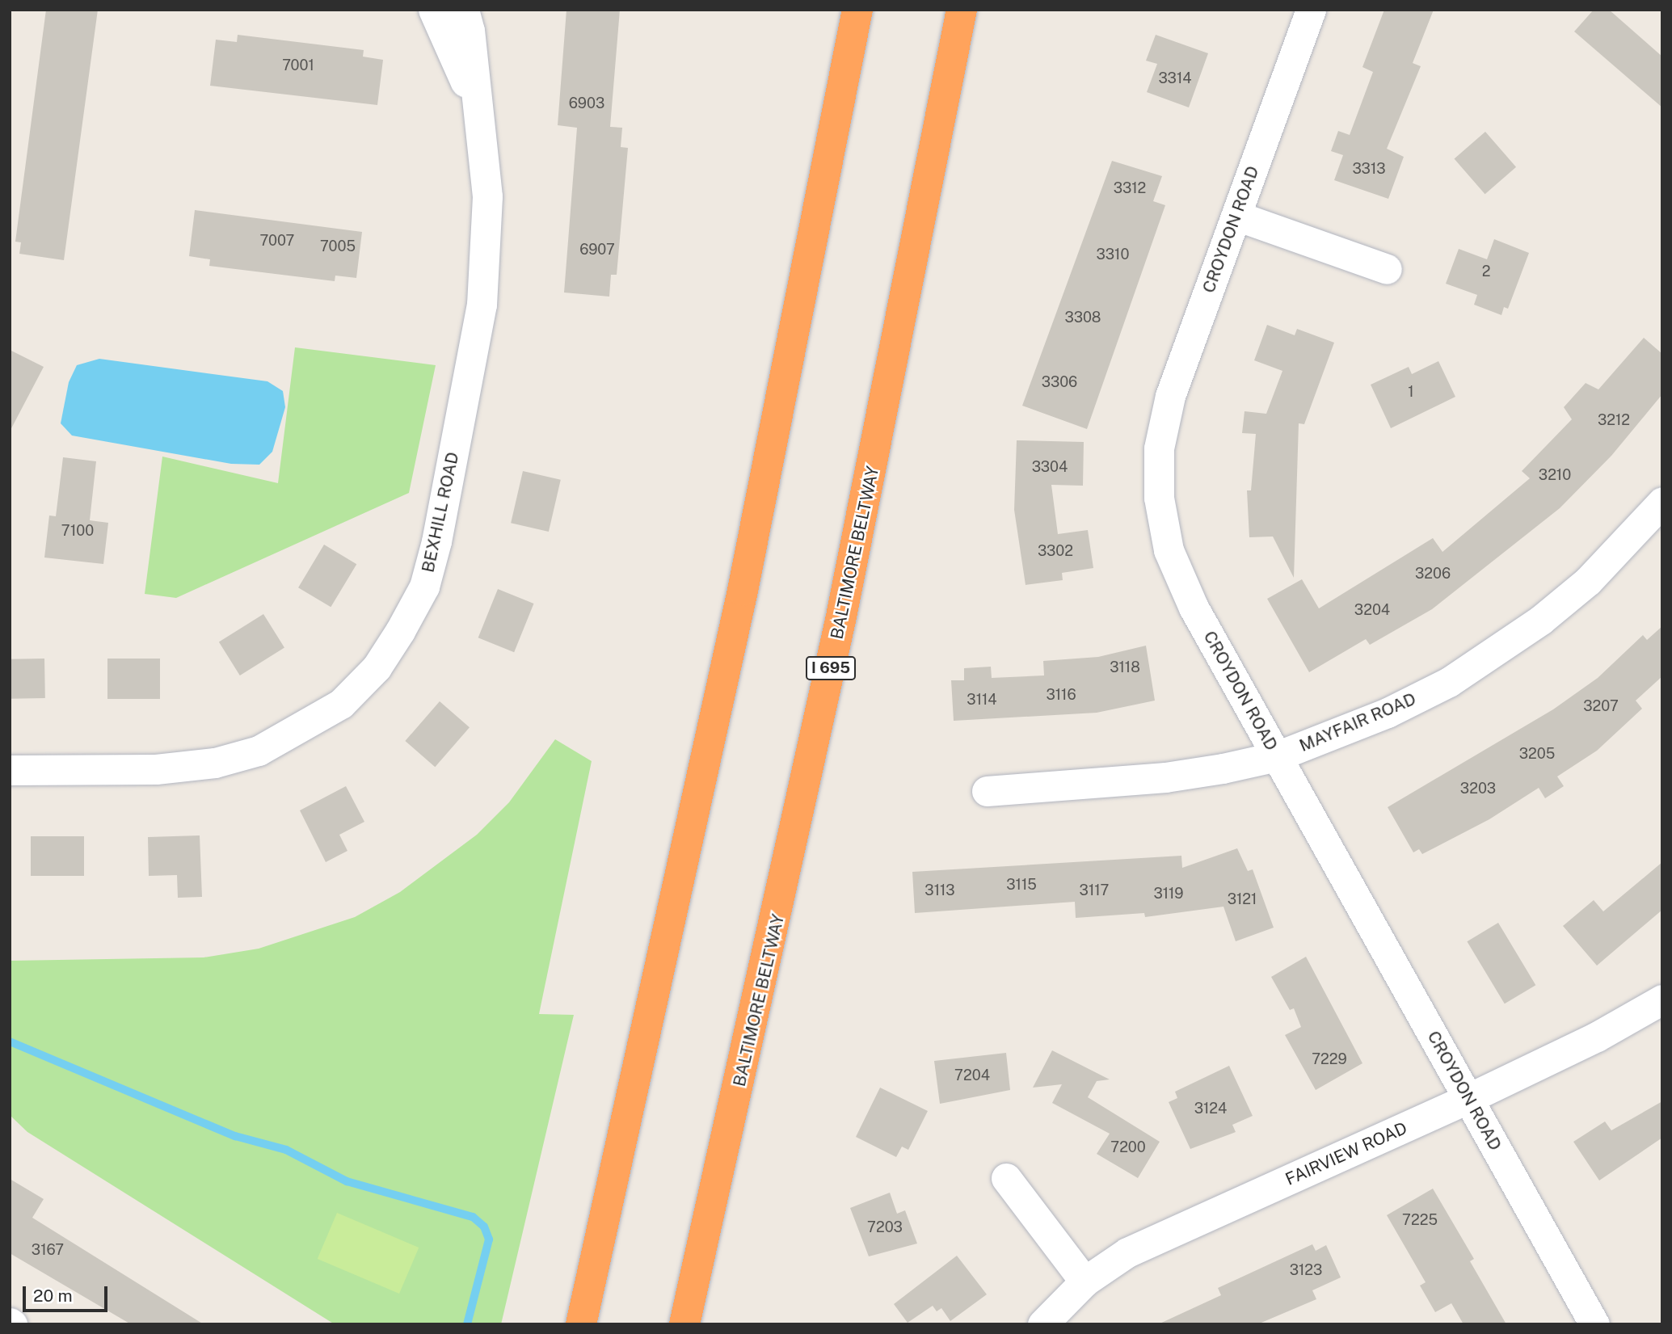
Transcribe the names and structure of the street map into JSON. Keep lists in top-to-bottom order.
{
  "streets": {
    "highway": ["BALTIMORE BELTWAY", "I 695"],
    "street": [
      "CROYDON ROAD",
      "BEXHILL ROAD",
      "MAYFAIR ROAD",
      "FAIRVIEW ROAD"
    ]
  },
  "crossings": [
    ["CROYDON ROAD", "MAYFAIR ROAD"],
    ["CROYDON ROAD", "FAIRVIEW ROAD"]
  ],
  "house_numbers": [
    "7001",
    "3314",
    "6903",
    "3313",
    "3312",
    "7007",
    "7005",
    "6907",
    "3310",
    "2",
    "3308",
    "3306",
    "1",
    "3212",
    "3304",
    "3210",
    "7100",
    "3302",
    "3206",
    "3204",
    "3118",
    "3116",
    "3114",
    "3207",
    "3205",
    "3203",
    "3115",
    "3113",
    "3117",
    "3119",
    "3121",
    "7229",
    "7204",
    "3124",
    "7200",
    "7225",
    "7203",
    "3167",
    "3123"
  ],
  "scale_bar": "20 m"
}
